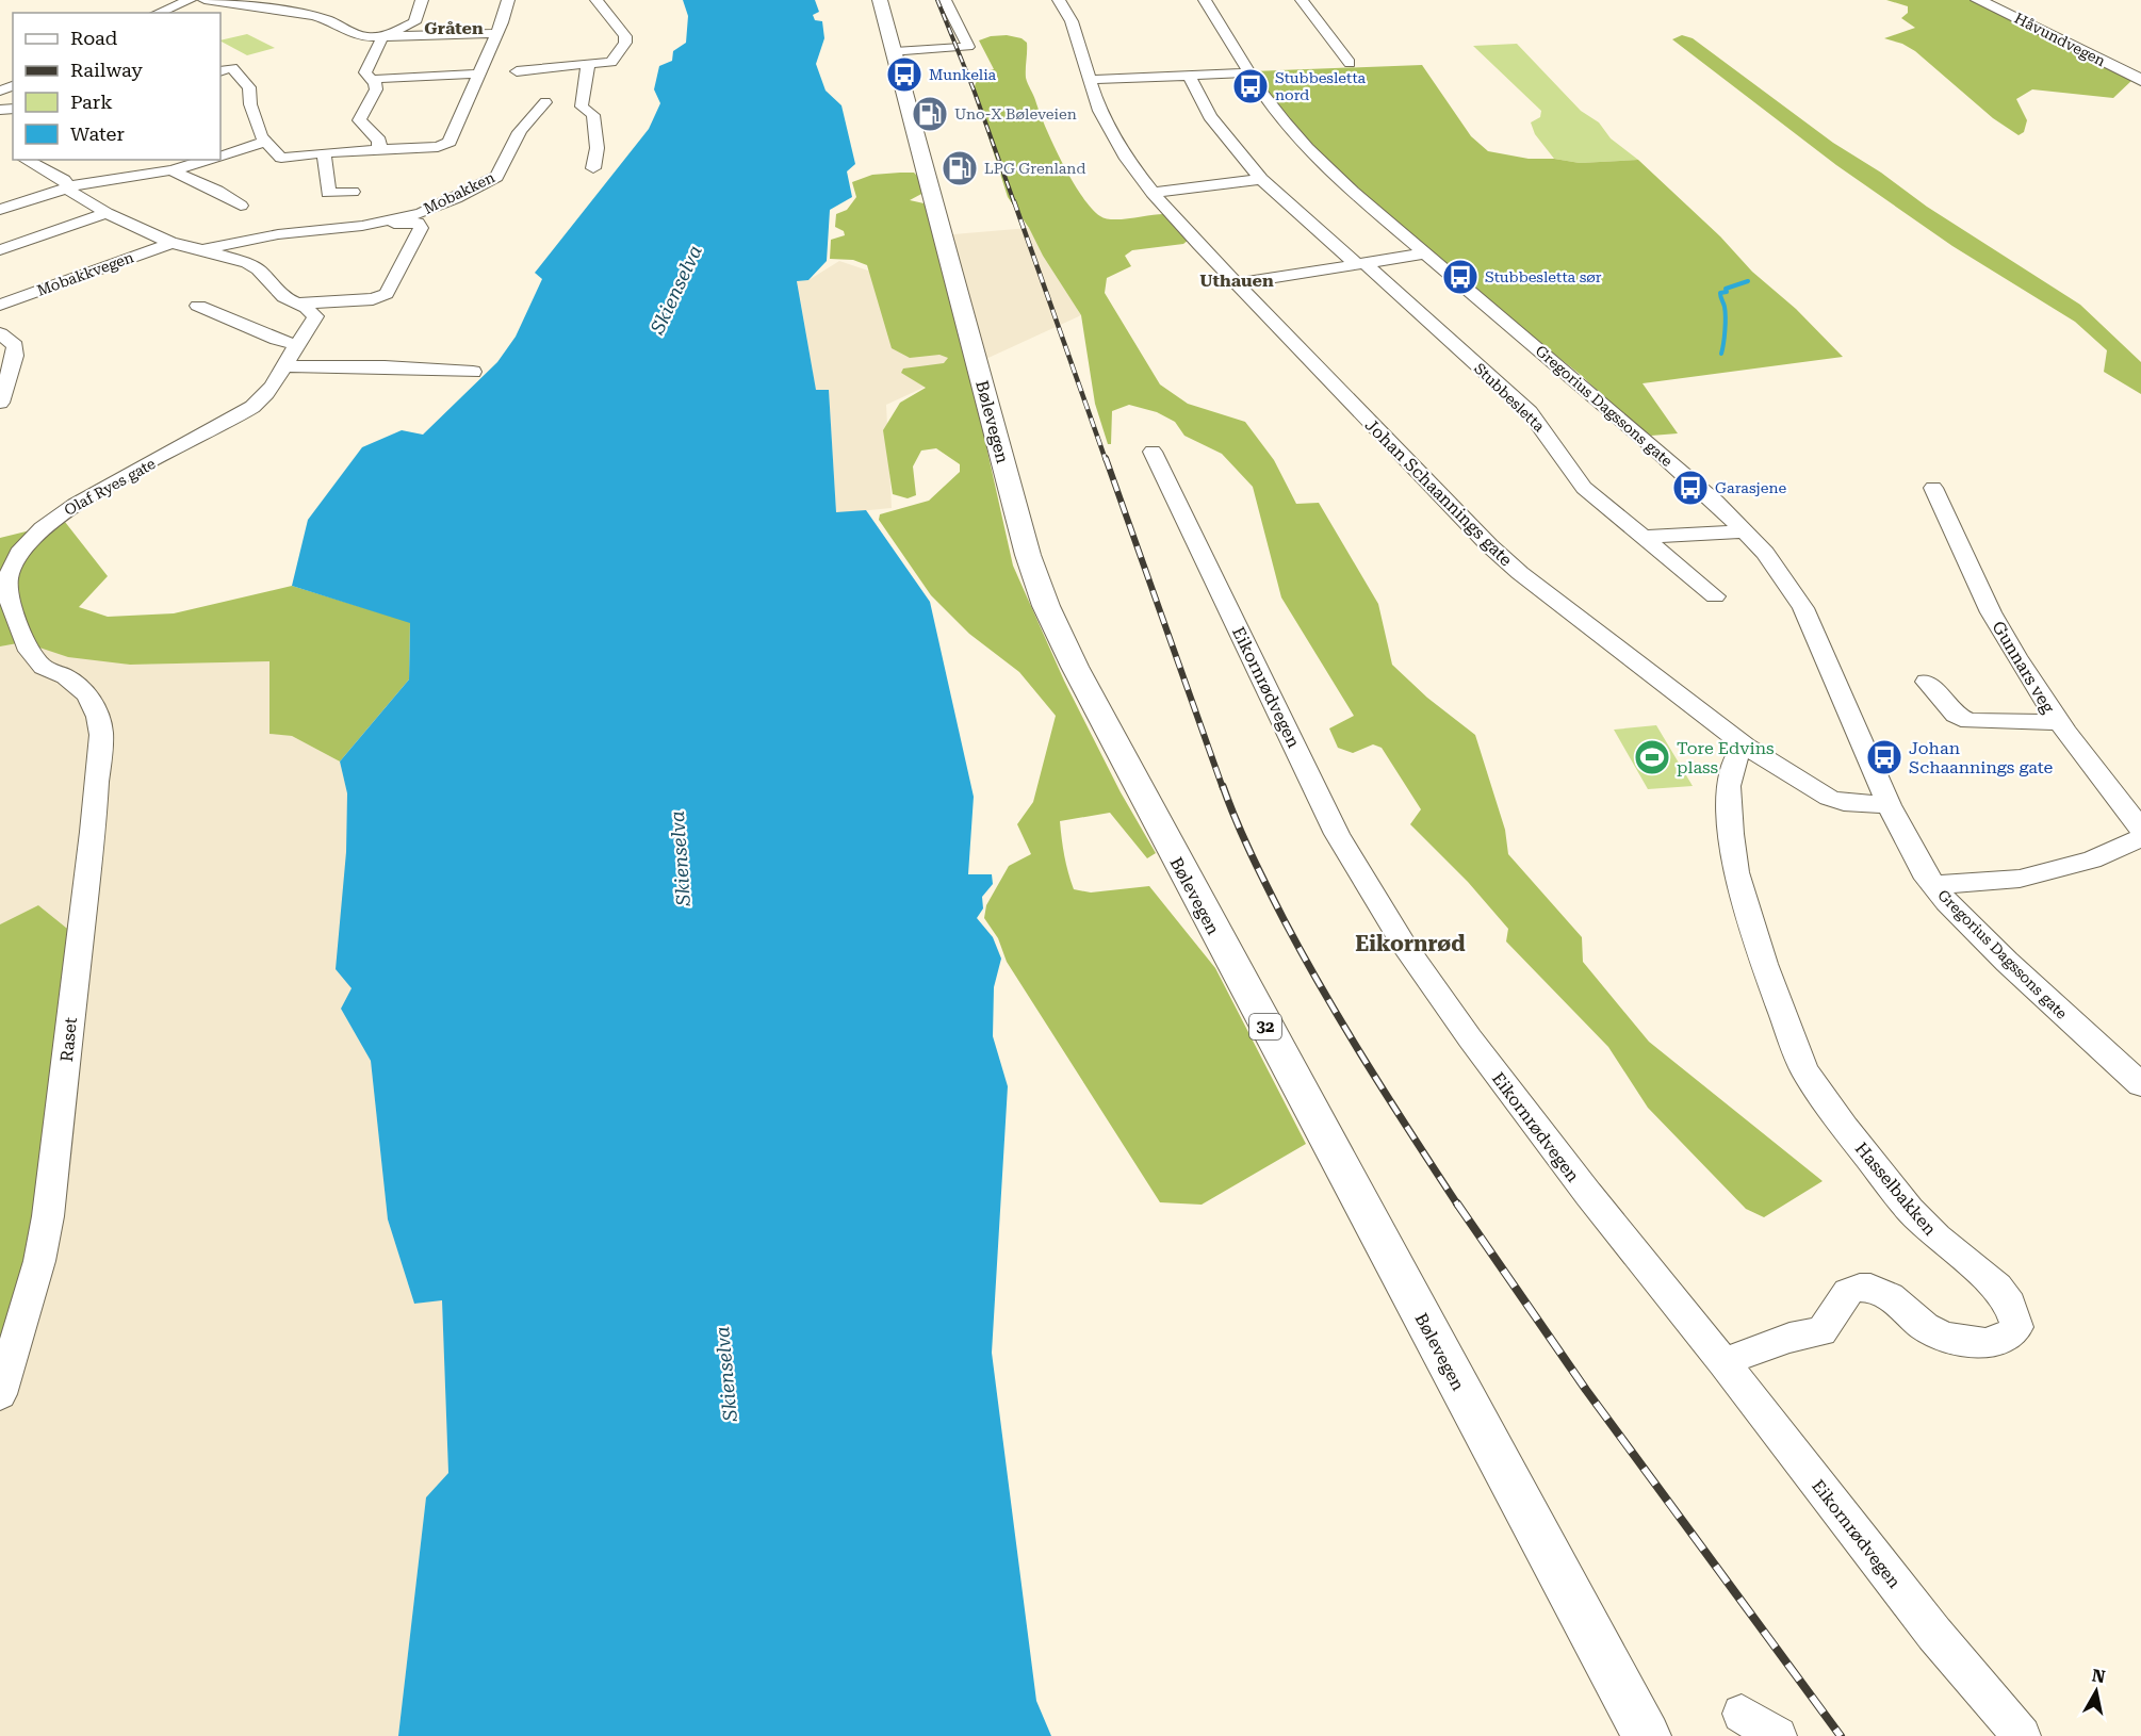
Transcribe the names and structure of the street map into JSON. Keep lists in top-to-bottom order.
{
  "streets": {
    "main road": ["Håvundvegen", "Bølevegen", "32"],
    "street": [
      "Mobakken",
      "Mobakkvegen",
      "Stubbesletta",
      "Gregorius Dagssons gate",
      "Olaf Ryes gate",
      "Johan Schaannings gate",
      "Gunnars veg",
      "Eikornrødvegen",
      "Raset",
      "Hasselbakken"
    ]
  },
  "crossings": [
    ["Mobakken", "Olaf Ryes gate"],
    ["Mobakkvegen", "Olaf Ryes gate"],
    ["Gregorius Dagssons gate", "Johan Schaannings gate"],
    ["Olaf Ryes gate", "Raset"],
    ["Johan Schaannings gate", "Hasselbakken"],
    ["Eikornrødvegen", "Hasselbakken"]
  ],
  "districts": ["Gråten", "Uthauen", "Eikornrød"],
  "water": ["Skienselva"],
  "places": {
    "bus stop": [
      "Munkelia",
      "Stubbesletta nord",
      "Stubbesletta sør",
      "Garasjene",
      "Johan Schaannings gate"
    ],
    "fuel station": ["Uno-X Bøleveien", "LPG Grenland"],
    "sports": ["Tore Edvins plass"]
  },
  "legend": [
    "Road",
    "Railway",
    "Park",
    "Water"
  ],
  "north": "top"
}
